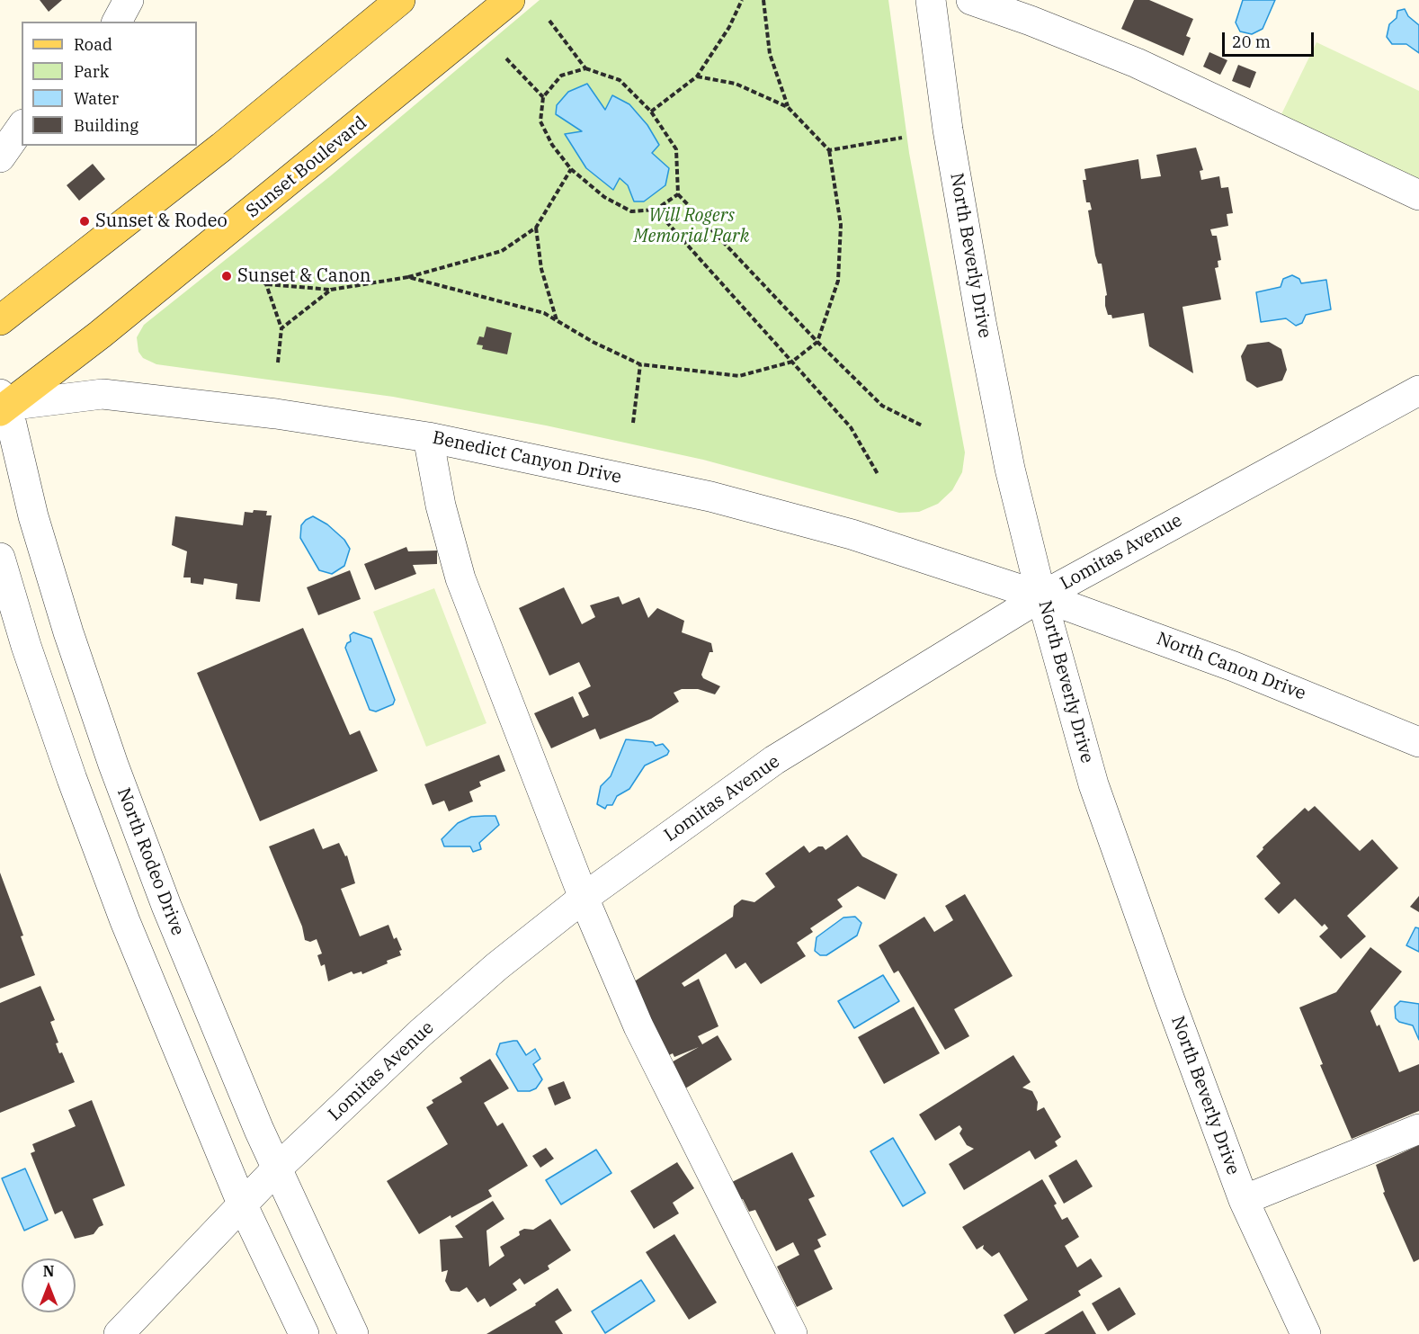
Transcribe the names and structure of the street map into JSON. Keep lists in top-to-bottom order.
{
  "streets": {
    "main road": ["Sunset Boulevard"],
    "street": [
      "North Beverly Drive",
      "Benedict Canyon Drive",
      "Lomitas Avenue",
      "North Canon Drive",
      "North Rodeo Drive"
    ]
  },
  "crossings": [
    ["Sunset Boulevard", "Benedict Canyon Drive"],
    ["Sunset Boulevard", "North Rodeo Drive"],
    ["North Beverly Drive", "Benedict Canyon Drive"],
    ["North Beverly Drive", "Lomitas Avenue"],
    ["North Beverly Drive", "North Canon Drive"],
    ["Benedict Canyon Drive", "Lomitas Avenue"],
    ["Benedict Canyon Drive", "North Canon Drive"],
    ["Benedict Canyon Drive", "North Rodeo Drive"],
    ["Lomitas Avenue", "North Canon Drive"],
    ["Lomitas Avenue", "North Rodeo Drive"]
  ],
  "parks": ["Will Rogers Memorial Park"],
  "places": ["Sunset & Rodeo", "Sunset & Canon"],
  "legend": [
    "Road",
    "Park",
    "Water",
    "Building"
  ],
  "scale_bar": "20 m",
  "north": "top"
}
